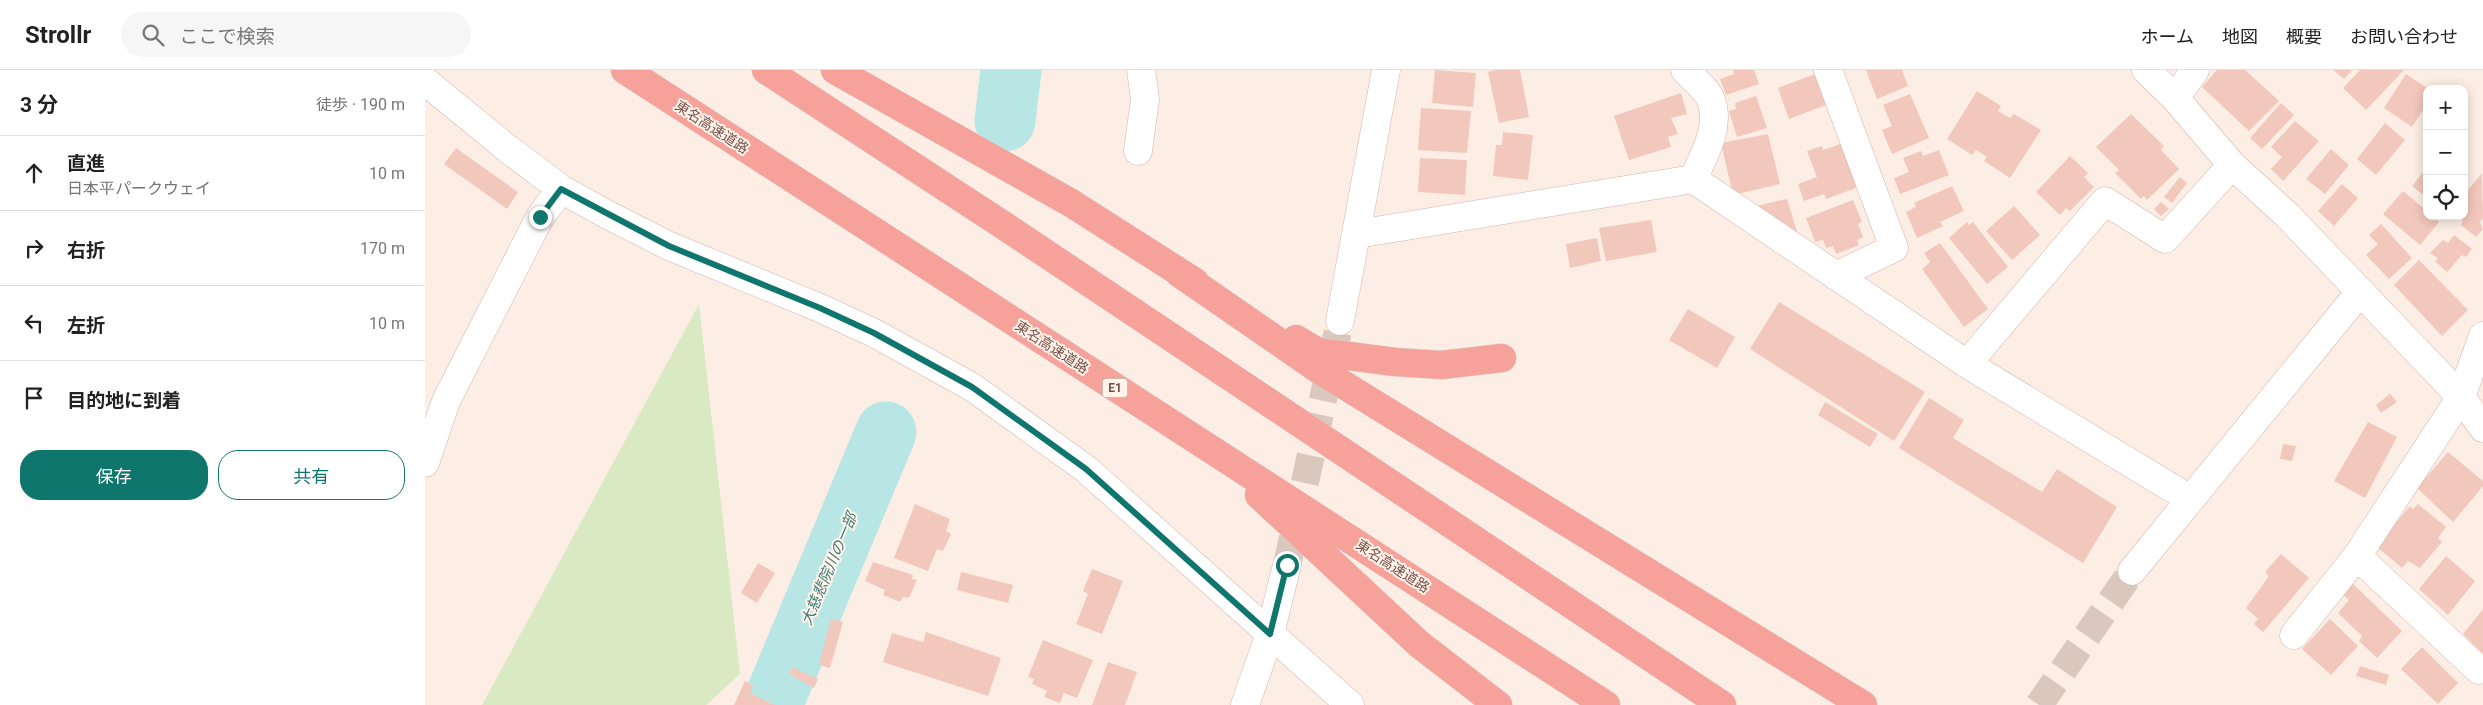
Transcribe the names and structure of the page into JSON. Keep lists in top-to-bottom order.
{
  "streets": {
    "highway": ["東名高速道路", "E1"]
  },
  "water": ["大慈悲院川の一部"],
  "page": {
    "header": "Strollr",
    "search": "ここで検索",
    "nav": [
      "ホーム",
      "地図",
      "概要",
      "お問い合わせ"
    ],
    "heading": ["3 分", "徒歩 · 190 m"],
    "map_buttons": ["+", "−"],
    "list": [
      ["直進", "日本平パークウェイ", "10 m"],
      ["右折", "170 m"],
      ["左折", "10 m"],
      "目的地に到着"
    ],
    "buttons": ["保存", "共有"]
  }
}
